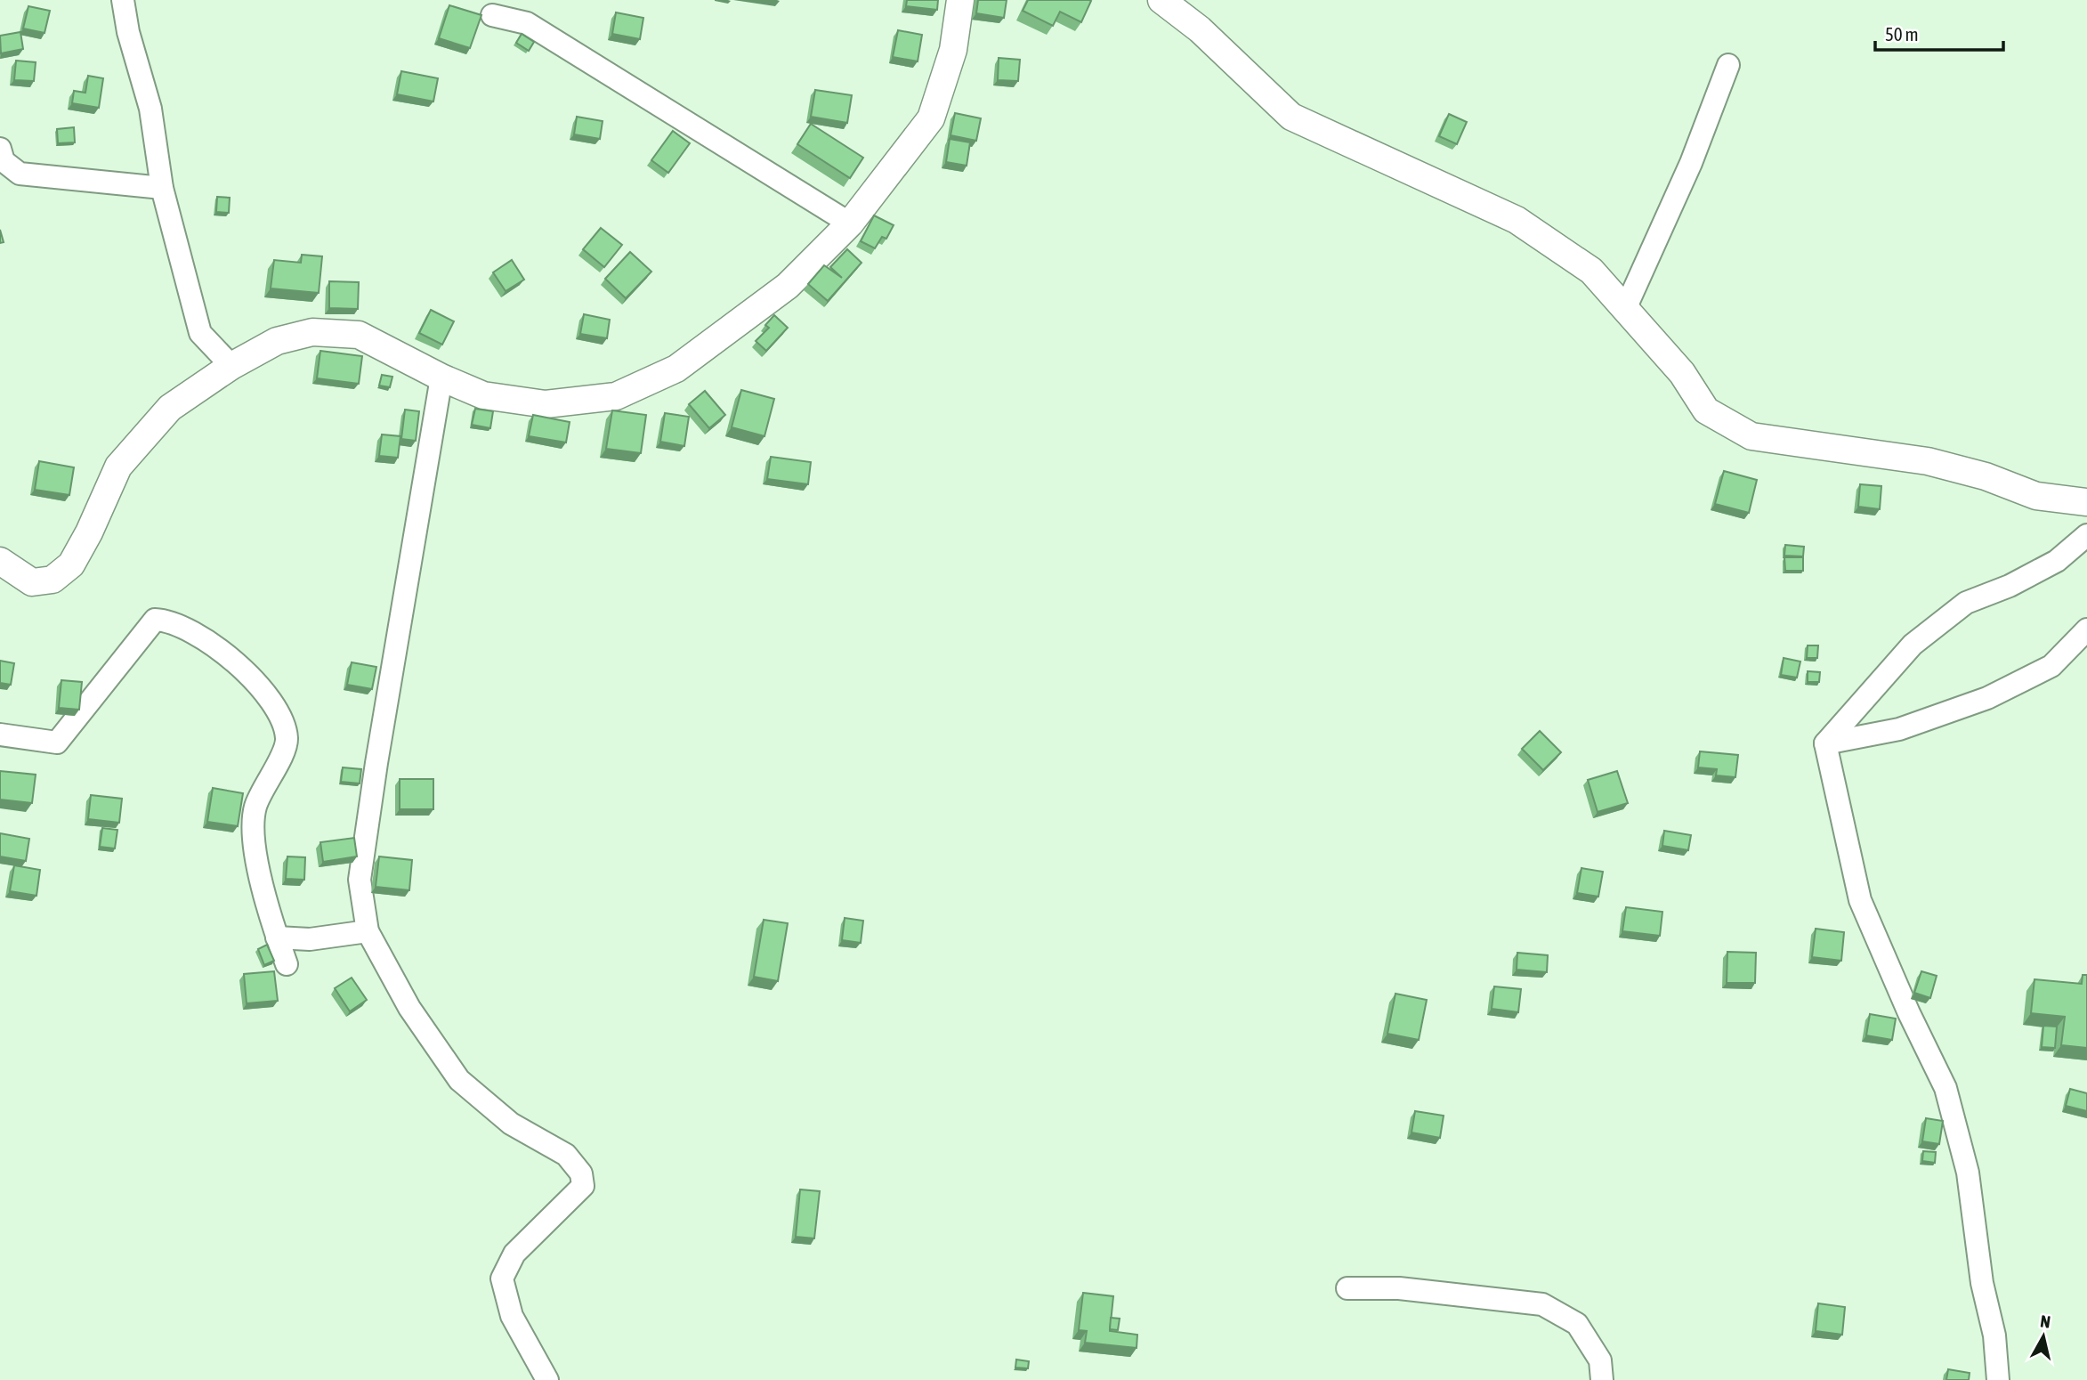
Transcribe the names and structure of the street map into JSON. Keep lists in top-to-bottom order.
{
  "scale_bar": "50 m",
  "north": "top"
}
